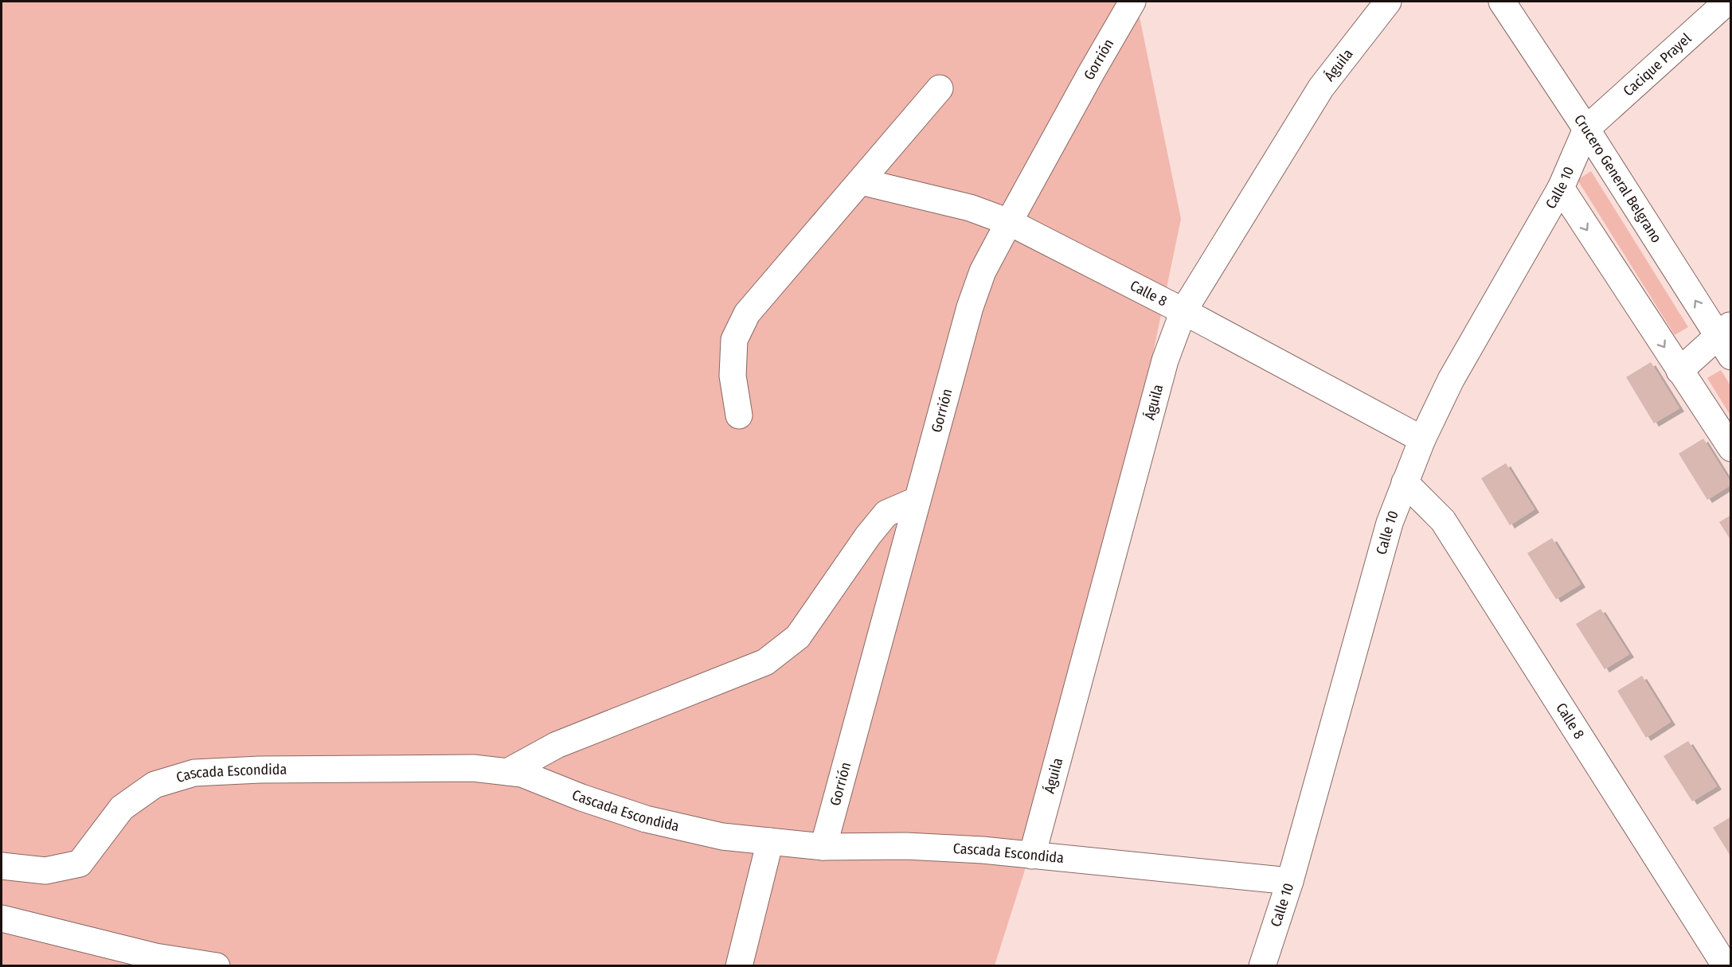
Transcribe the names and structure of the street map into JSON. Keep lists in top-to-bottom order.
{
  "streets": {
    "street": [
      "Gorrión",
      "Cacique Prayel",
      "Águila",
      "Crucero General Belgrano",
      "Calle 10",
      "Calle 8",
      "Cascada Escondida"
    ]
  },
  "crossings": [
    ["Gorrión", "Calle 8"],
    ["Gorrión", "Cascada Escondida"],
    ["Cacique Prayel", "Crucero General Belgrano"],
    ["Cacique Prayel", "Calle 10"],
    ["Águila", "Calle 8"],
    ["Águila", "Cascada Escondida"],
    ["Crucero General Belgrano", "Calle 10"],
    ["Calle 10", "Calle 8"],
    ["Calle 10", "Cascada Escondida"]
  ]
}
